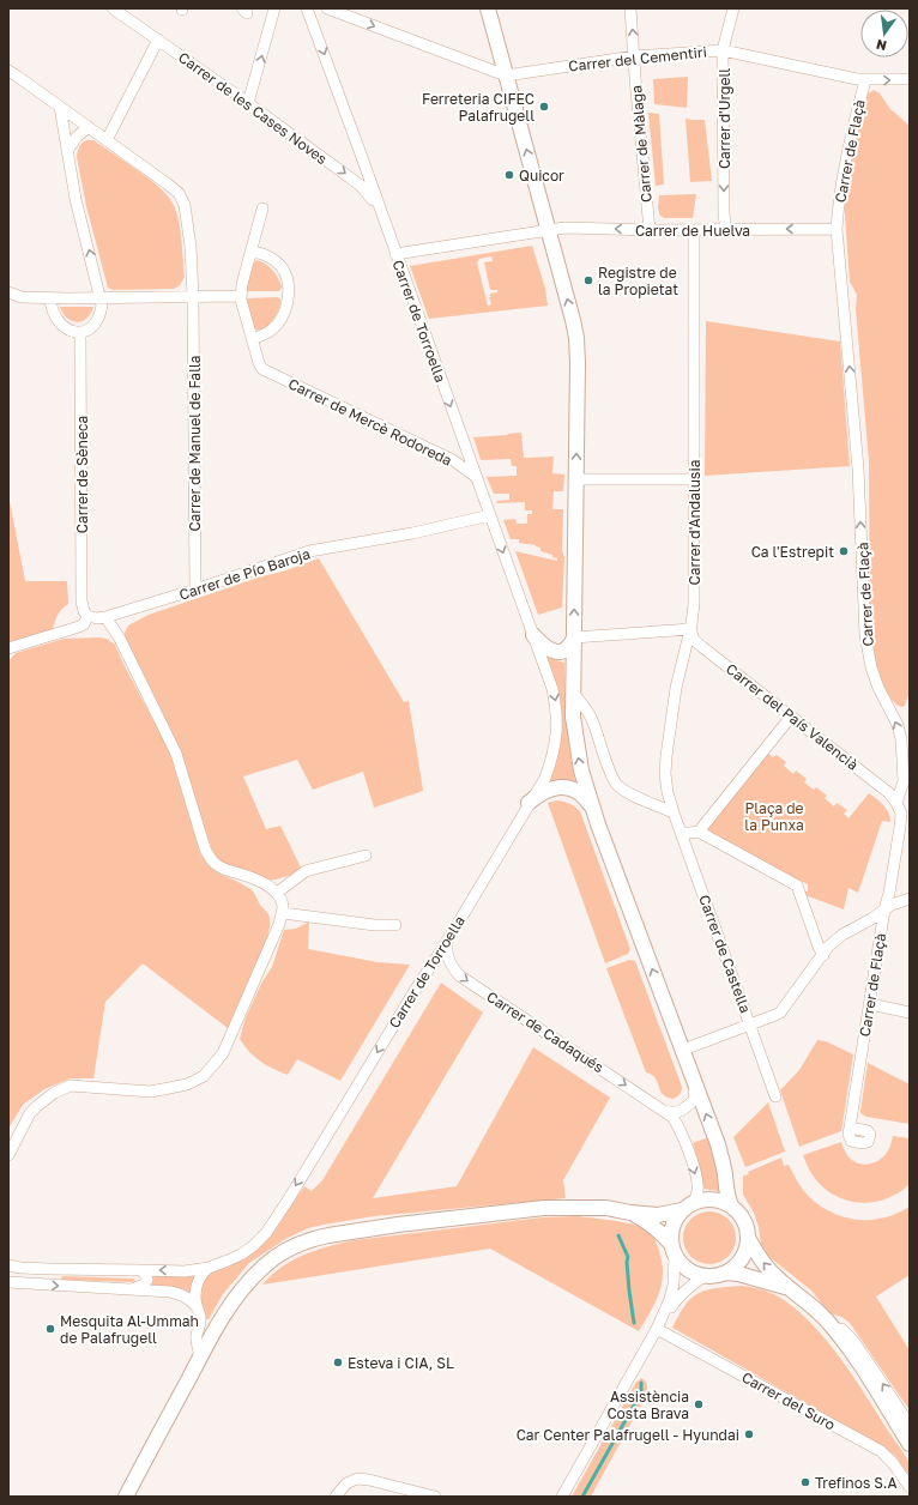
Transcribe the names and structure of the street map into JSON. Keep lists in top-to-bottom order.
{
  "streets": {
    "street": [
      "Carrer del Cementiri",
      "Carrer de les Cases Noves",
      "Carrer d'Urgell",
      "Carrer de Màlaga",
      "Carrer de Flaçà",
      "Carrer de Huelva",
      "Carrer de Torroella",
      "Carrer de Mercè Rodoreda",
      "Carrer de Manuel de Falla",
      "Carrer de Sèneca",
      "Carrer d'Andalusia",
      "Carrer de Pío Baroja",
      "Carrer del País Valencià",
      "Carrer de Castella",
      "Carrer de Cadaqués",
      "Carrer del Suro"
    ]
  },
  "crossings": [
    ["Carrer del Cementiri", "Carrer d'Urgell"],
    ["Carrer del Cementiri", "Carrer de Màlaga"],
    ["Carrer del Cementiri", "Carrer de Flaçà"],
    ["Carrer de les Cases Noves", "Carrer de Torroella"],
    ["Carrer d'Urgell", "Carrer de Huelva"],
    ["Carrer de Màlaga", "Carrer de Huelva"],
    ["Carrer de Flaçà", "Carrer de Huelva"],
    ["Carrer de Flaçà", "Carrer del País Valencià"],
    ["Carrer de Huelva", "Carrer de Torroella"],
    ["Carrer de Huelva", "Carrer d'Andalusia"],
    ["Carrer de Torroella", "Carrer de Mercè Rodoreda"],
    ["Carrer de Torroella", "Carrer de Pío Baroja"],
    ["Carrer de Torroella", "Carrer de Cadaqués"],
    ["Carrer de Manuel de Falla", "Carrer de Pío Baroja"],
    ["Carrer de Sèneca", "Carrer de Pío Baroja"],
    ["Carrer d'Andalusia", "Carrer del País Valencià"],
    ["Carrer d'Andalusia", "Carrer de Castella"]
  ],
  "one_way": [
    "Carrer de les Cases Noves",
    "Carrer d'Urgell",
    "Carrer de Flaçà",
    "Carrer de Huelva"
  ],
  "parks": ["Plaça de la Punxa"],
  "places": [
    "Ferreteria CIFEC Palafrugell",
    "Quicor",
    "Registre de la Propietat",
    "Ca l'Estrepit",
    "Mesquita Al-Ummah de Palafrugell",
    "Esteva i CIA, SL",
    "Assistència Costa Brava",
    "Car Center Palafrugell - Hyundai",
    "Trefinos S.A"
  ],
  "north": "bottom"
}
